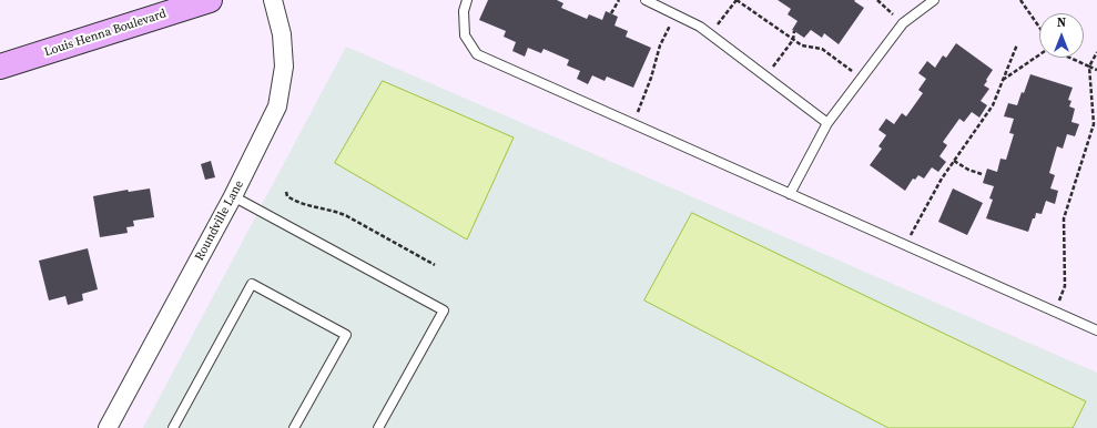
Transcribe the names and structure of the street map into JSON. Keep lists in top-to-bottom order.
{
  "streets": {
    "main road": ["Louis Henna Boulevard"],
    "street": ["Roundville Lane"]
  },
  "north": "top"
}
